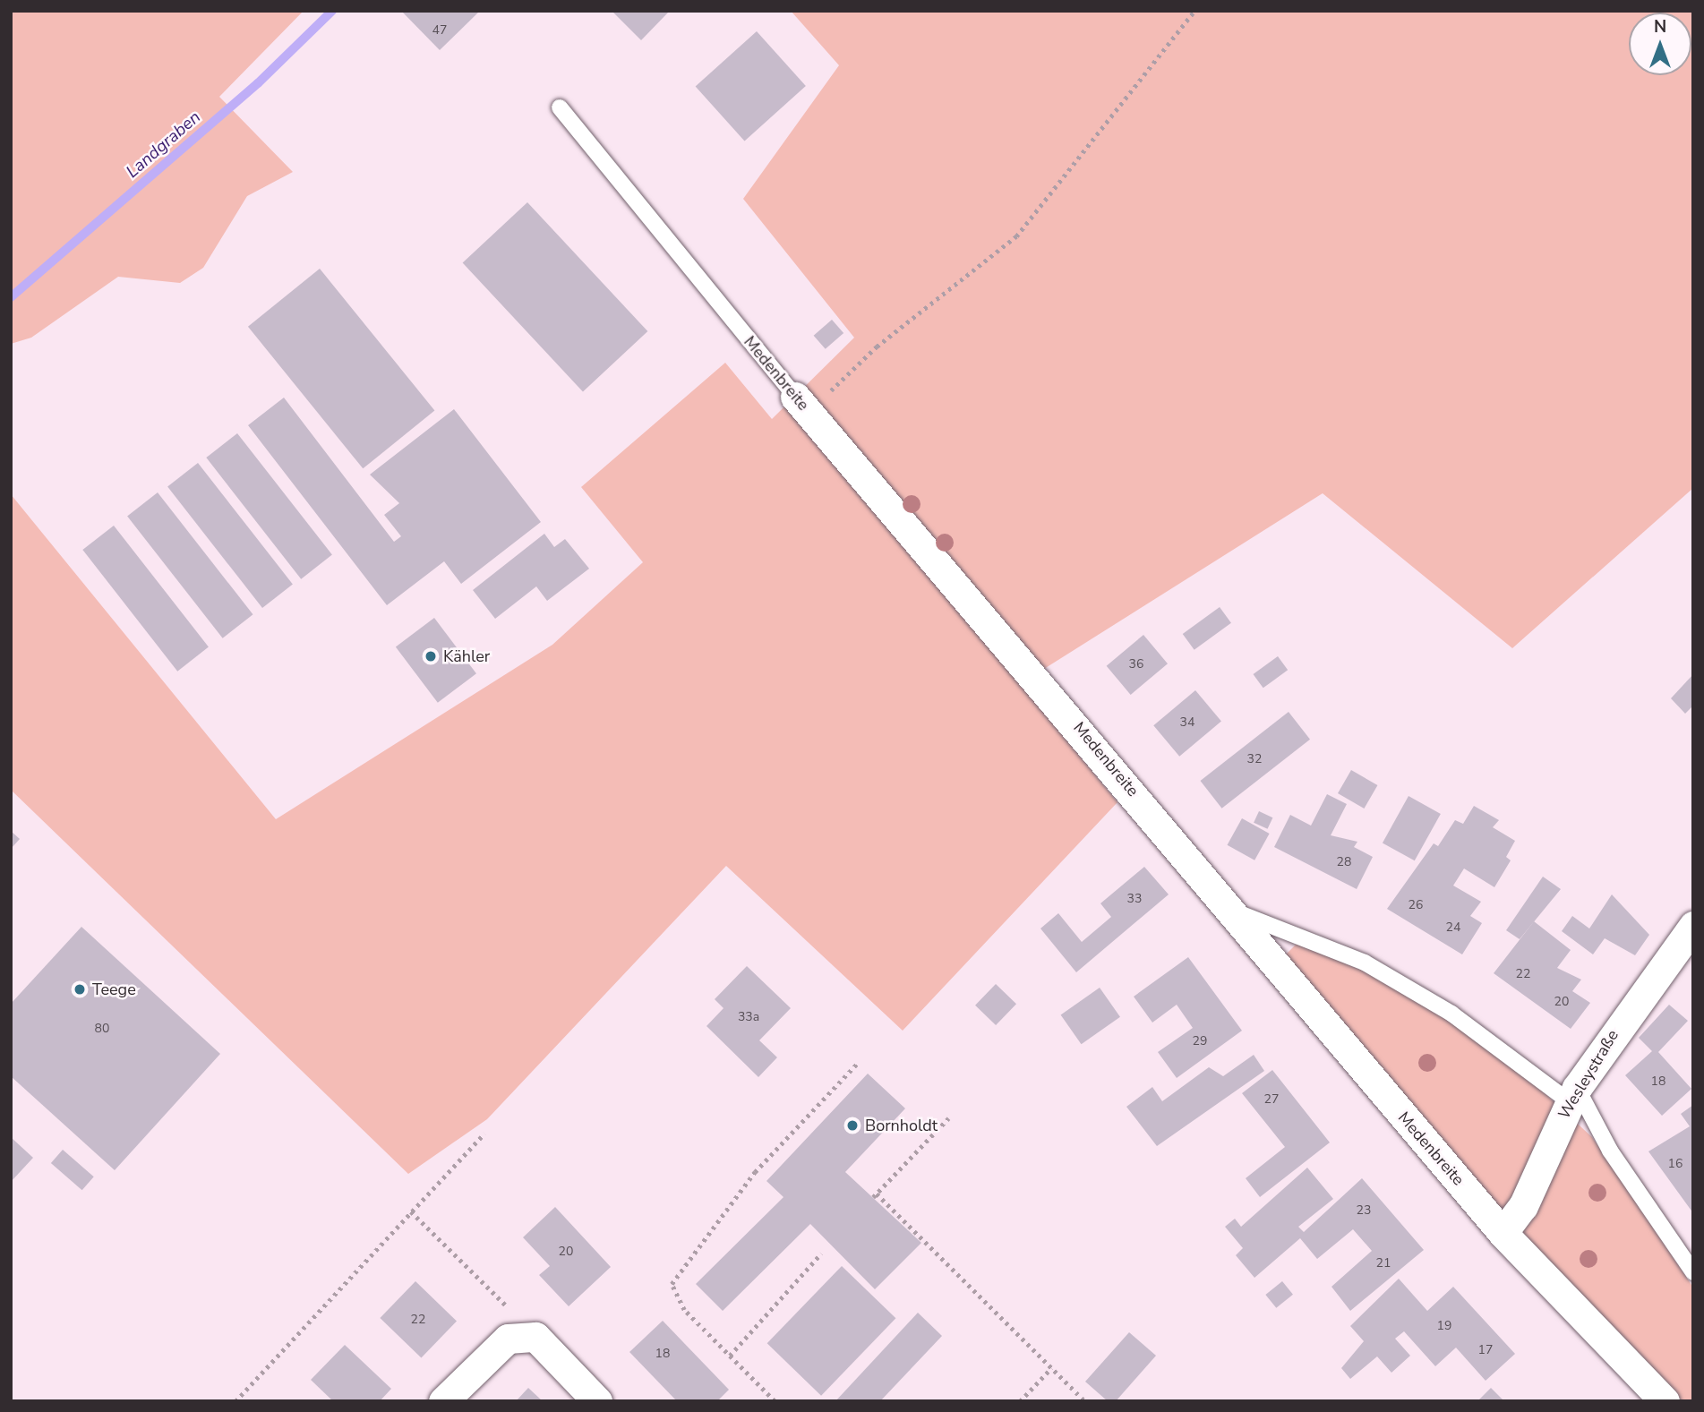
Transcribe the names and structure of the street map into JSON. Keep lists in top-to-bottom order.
{
  "streets": {
    "street": ["Medenbreite", "Wesleystraße"]
  },
  "crossings": [
    ["Medenbreite", "Wesleystraße"]
  ],
  "water": ["Landgraben"],
  "places": ["Kähler", "Teege", "Bornholdt"],
  "house_numbers": [
    "47",
    "36",
    "34",
    "32",
    "28",
    "33",
    "26",
    "24",
    "22",
    "20",
    "33a",
    "80",
    "29",
    "18",
    "27",
    "16",
    "23",
    "20",
    "21",
    "22",
    "19",
    "17",
    "18"
  ],
  "north": "top"
}
